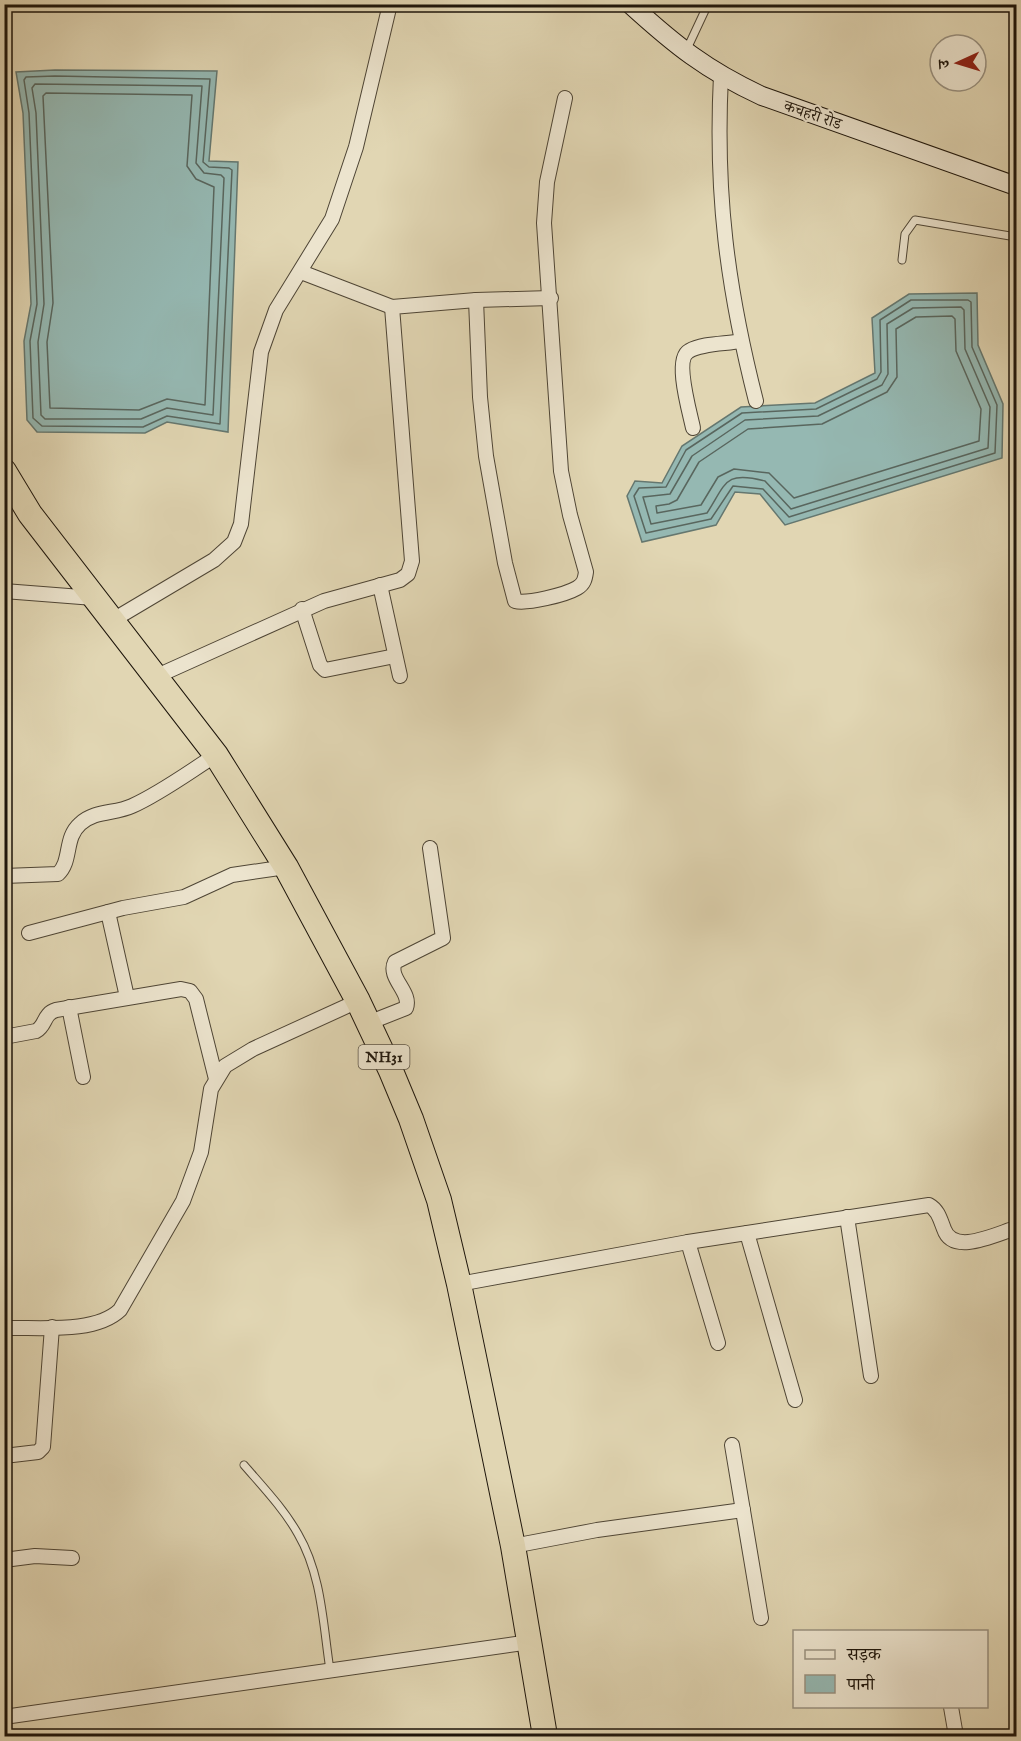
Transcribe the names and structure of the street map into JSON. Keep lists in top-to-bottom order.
{
  "streets": {
    "highway": ["NH31"],
    "main road": ["कचहरी रोड"]
  },
  "legend": ["सड़क", "पानी"],
  "north": "left"
}
